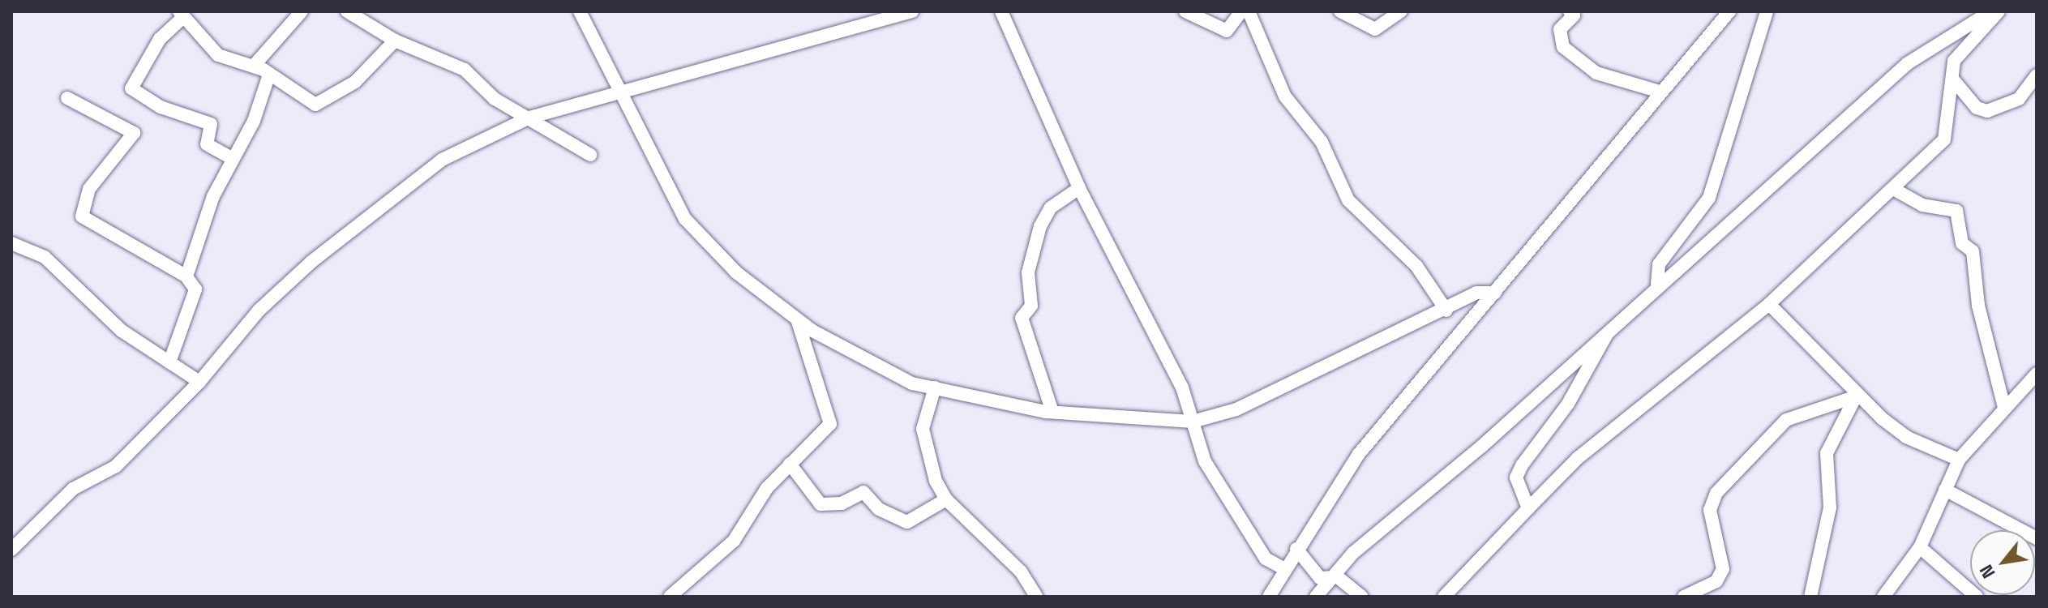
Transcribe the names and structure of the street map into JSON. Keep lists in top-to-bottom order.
{
  "north": "bottom left"
}
